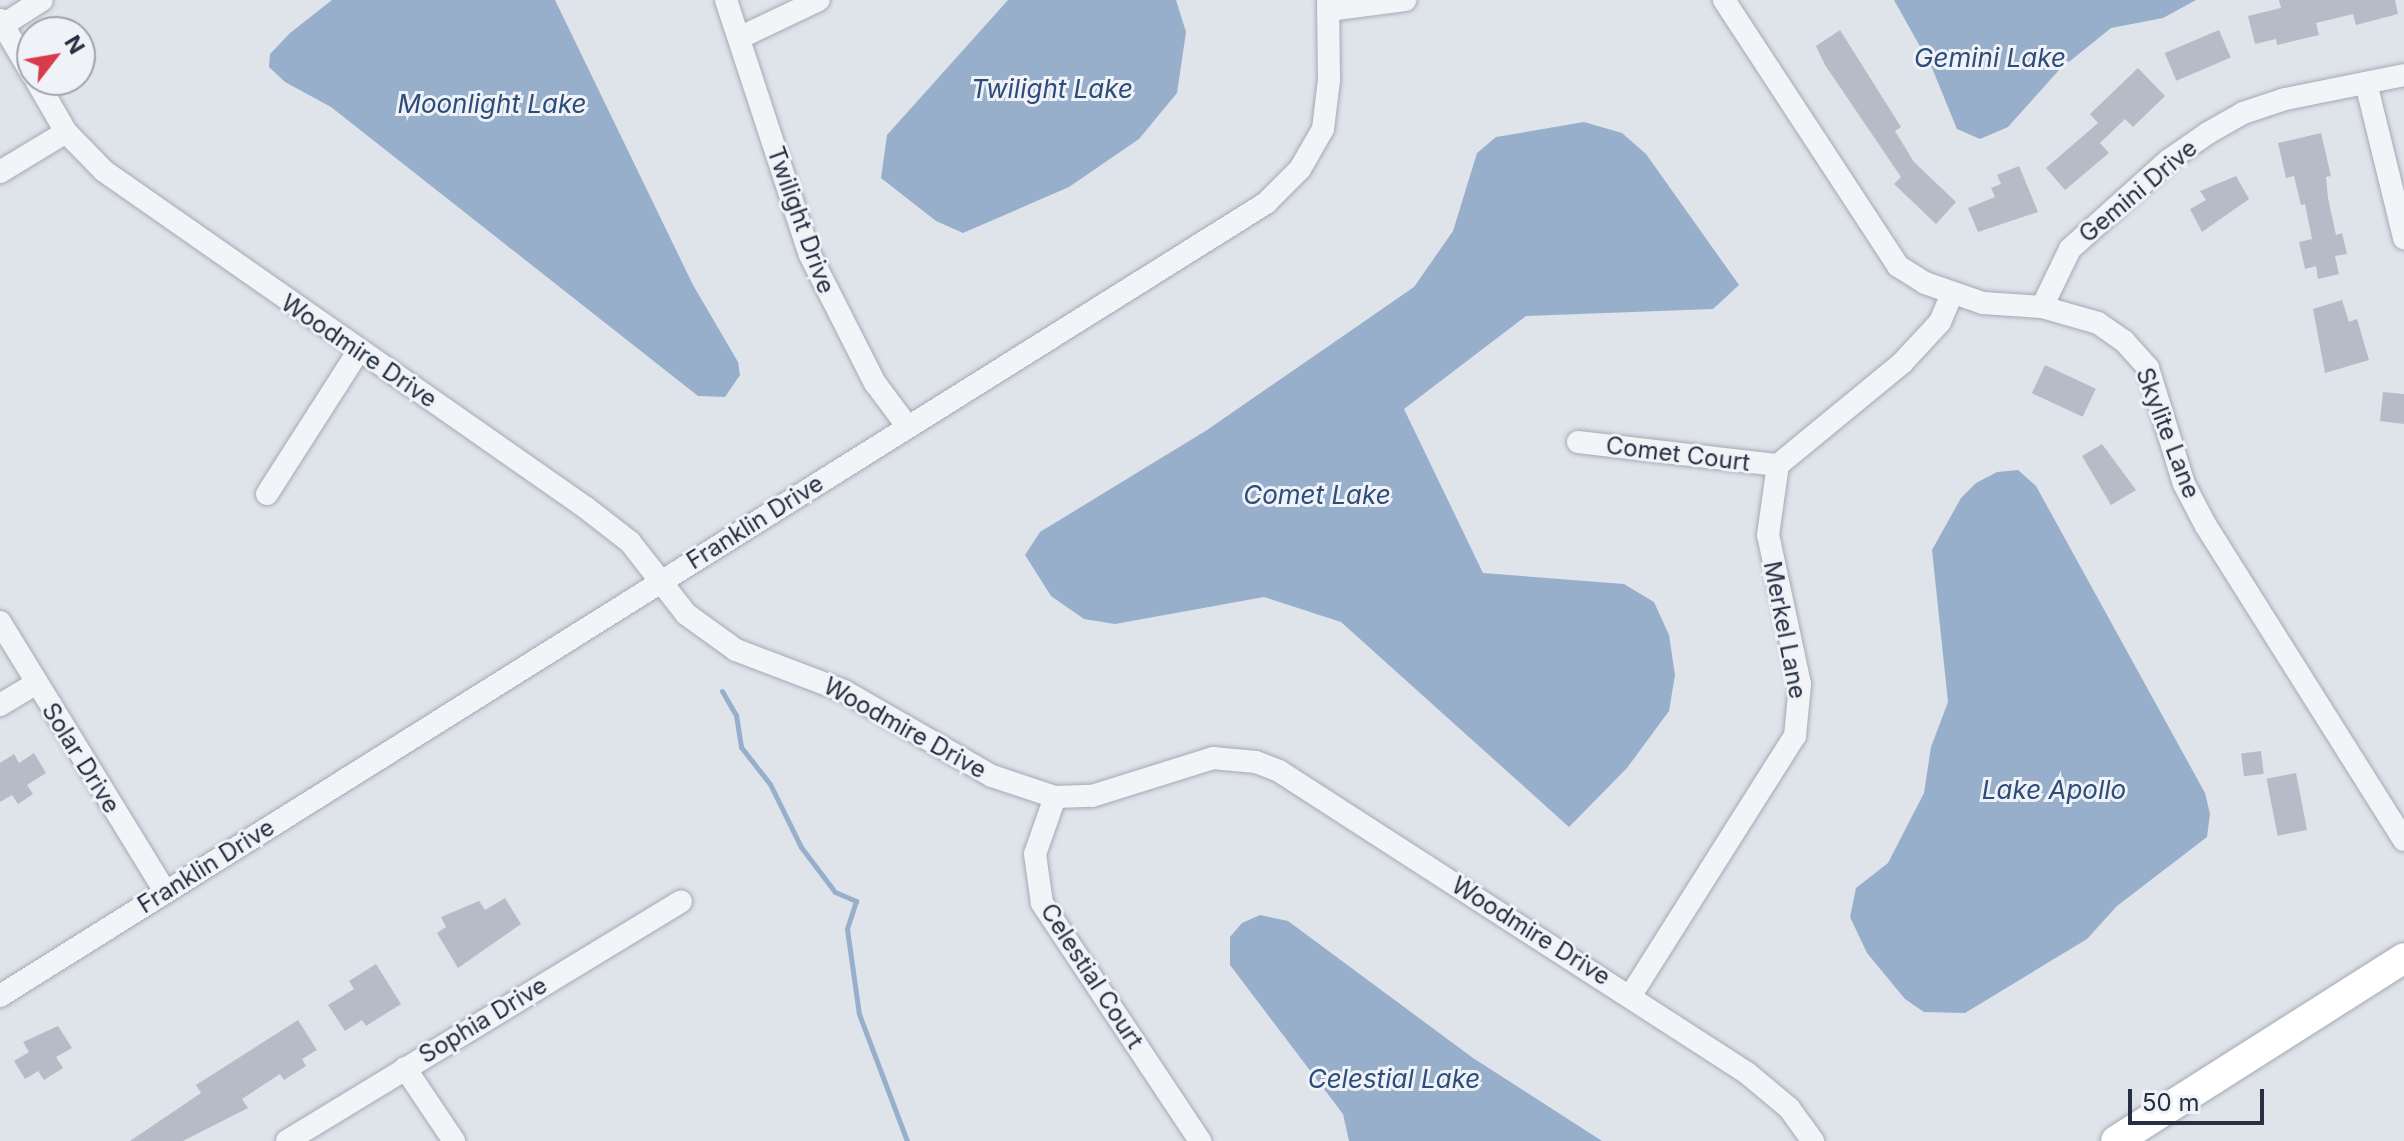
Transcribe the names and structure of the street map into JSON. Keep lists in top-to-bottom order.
{
  "streets": {
    "street": [
      "Gemini Drive",
      "Twilight Drive",
      "Woodmire Drive",
      "Skylite Lane",
      "Comet Court",
      "Franklin Drive",
      "Merkel Lane",
      "Solar Drive",
      "Celestial Court",
      "Sophia Drive"
    ]
  },
  "crossings": [
    ["Gemini Drive", "Skylite Lane"],
    ["Twilight Drive", "Franklin Drive"],
    ["Woodmire Drive", "Franklin Drive"],
    ["Woodmire Drive", "Merkel Lane"],
    ["Woodmire Drive", "Celestial Court"],
    ["Comet Court", "Merkel Lane"],
    ["Franklin Drive", "Solar Drive"]
  ],
  "water": [
    "Gemini Lake",
    "Twilight Lake",
    "Moonlight Lake",
    "Comet Lake",
    "Lake Apollo",
    "Celestial Lake"
  ],
  "scale_bar": "50 m",
  "north": "top right"
}
